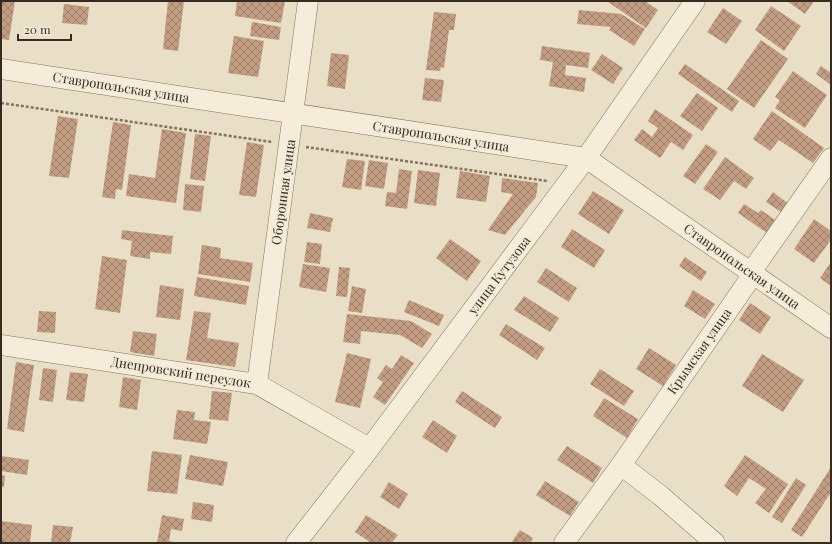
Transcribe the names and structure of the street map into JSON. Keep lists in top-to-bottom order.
{
  "streets": {
    "street": [
      "Ставропольская улица",
      "Оборонная улица",
      "улица Кутузова",
      "Крымская улица",
      "Днепровский переулок"
    ]
  },
  "crossings": [
    ["Ставропольская улица", "Оборонная улица"],
    ["Ставропольская улица", "улица Кутузова"],
    ["Ставропольская улица", "Крымская улица"],
    ["Оборонная улица", "Днепровский переулок"],
    ["улица Кутузова", "Днепровский переулок"]
  ],
  "scale_bar": "20 m"
}
